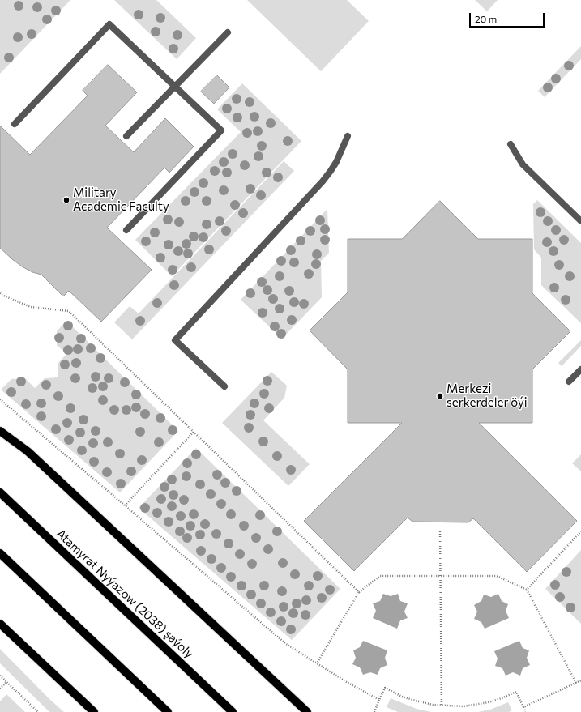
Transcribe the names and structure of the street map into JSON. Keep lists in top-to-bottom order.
{
  "streets": {
    "main road": ["Atamyrat Nyýazow (2038) şaýoly"]
  },
  "places": ["Military Academic Faculty", "Merkezi serkerdeler öýi"],
  "scale_bar": "20 m"
}
